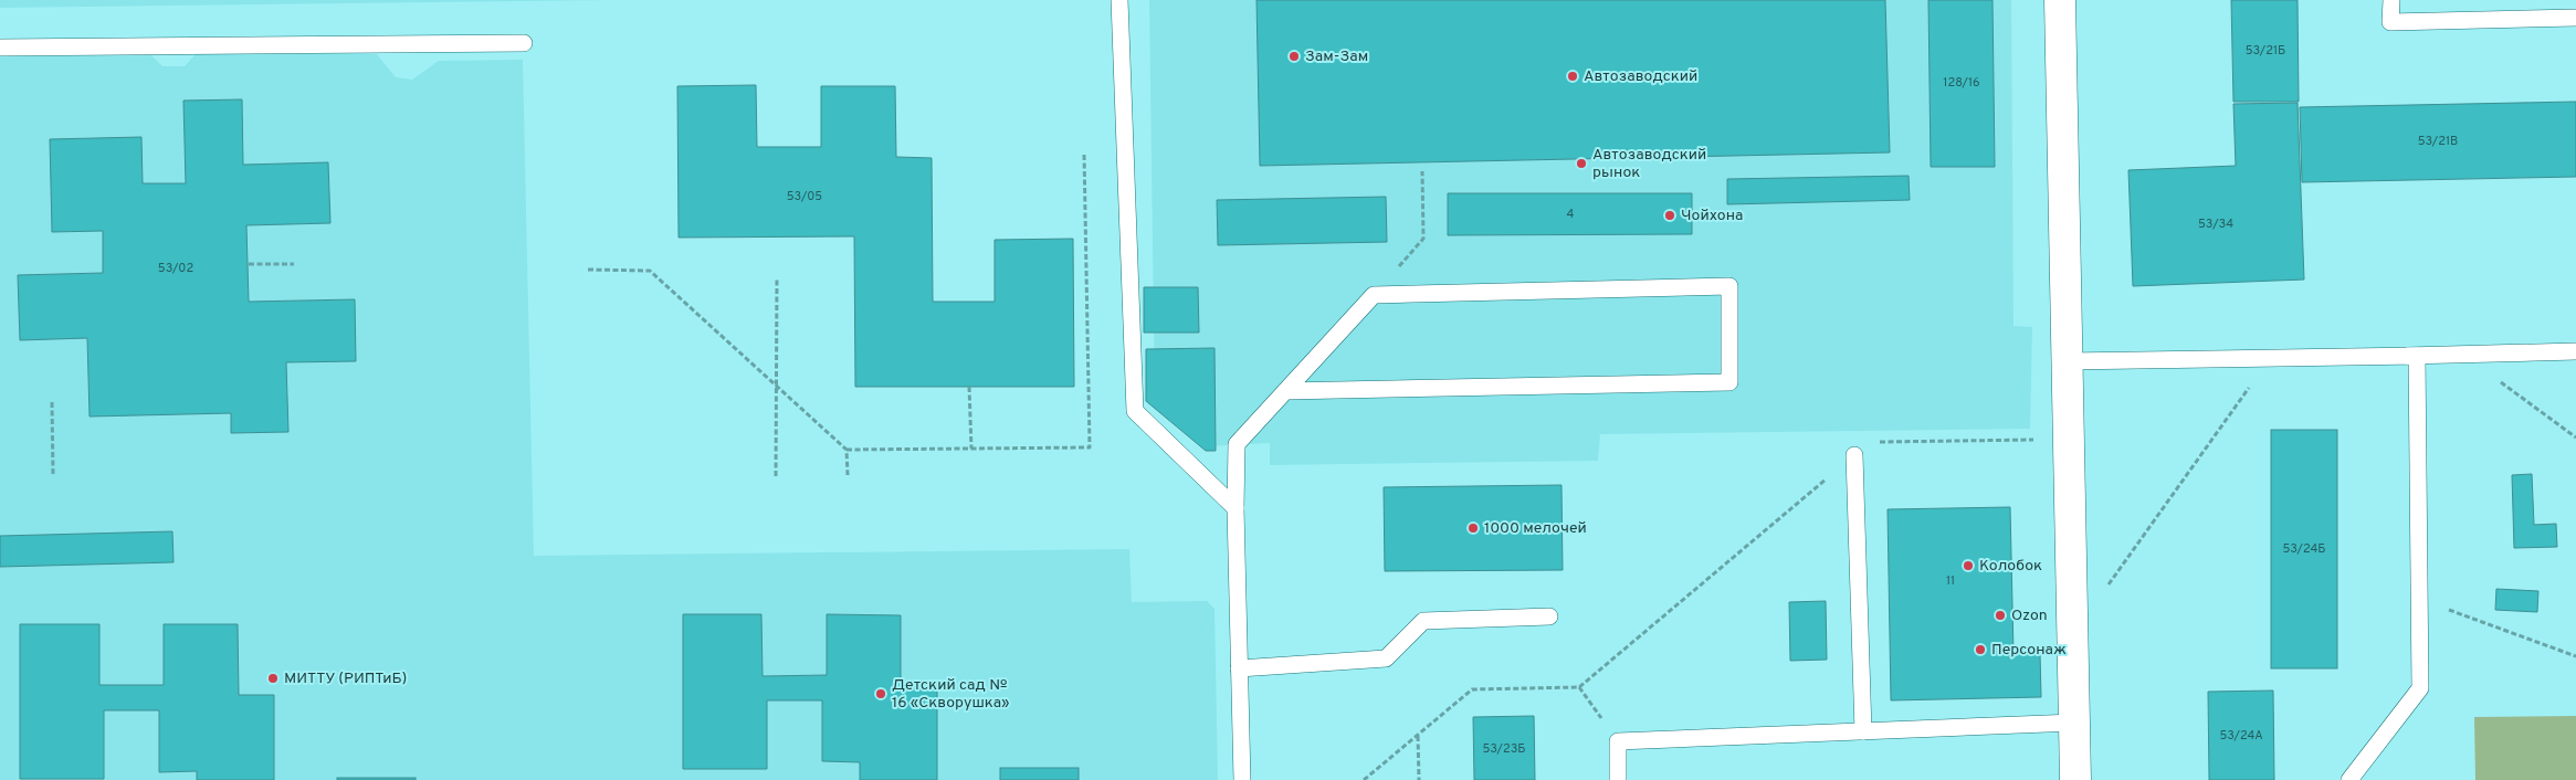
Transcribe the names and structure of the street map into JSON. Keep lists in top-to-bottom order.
{
  "places": [
    "Зам-Зам",
    "Автозаводский",
    "Автозаводский рынок",
    "Чойхона",
    "1000 мелочей",
    "Колобок",
    "Ozon",
    "Персонаж",
    "МИТТУ (РИПТиБ)",
    "Детский сад № 16 «Скворушка»"
  ],
  "house_numbers": [
    "53/21Б",
    "128/16",
    "53/21В",
    "53/05",
    "4",
    "53/34",
    "53/02",
    "53/24Б",
    "11",
    "53/24А",
    "53/23Б"
  ]
}
